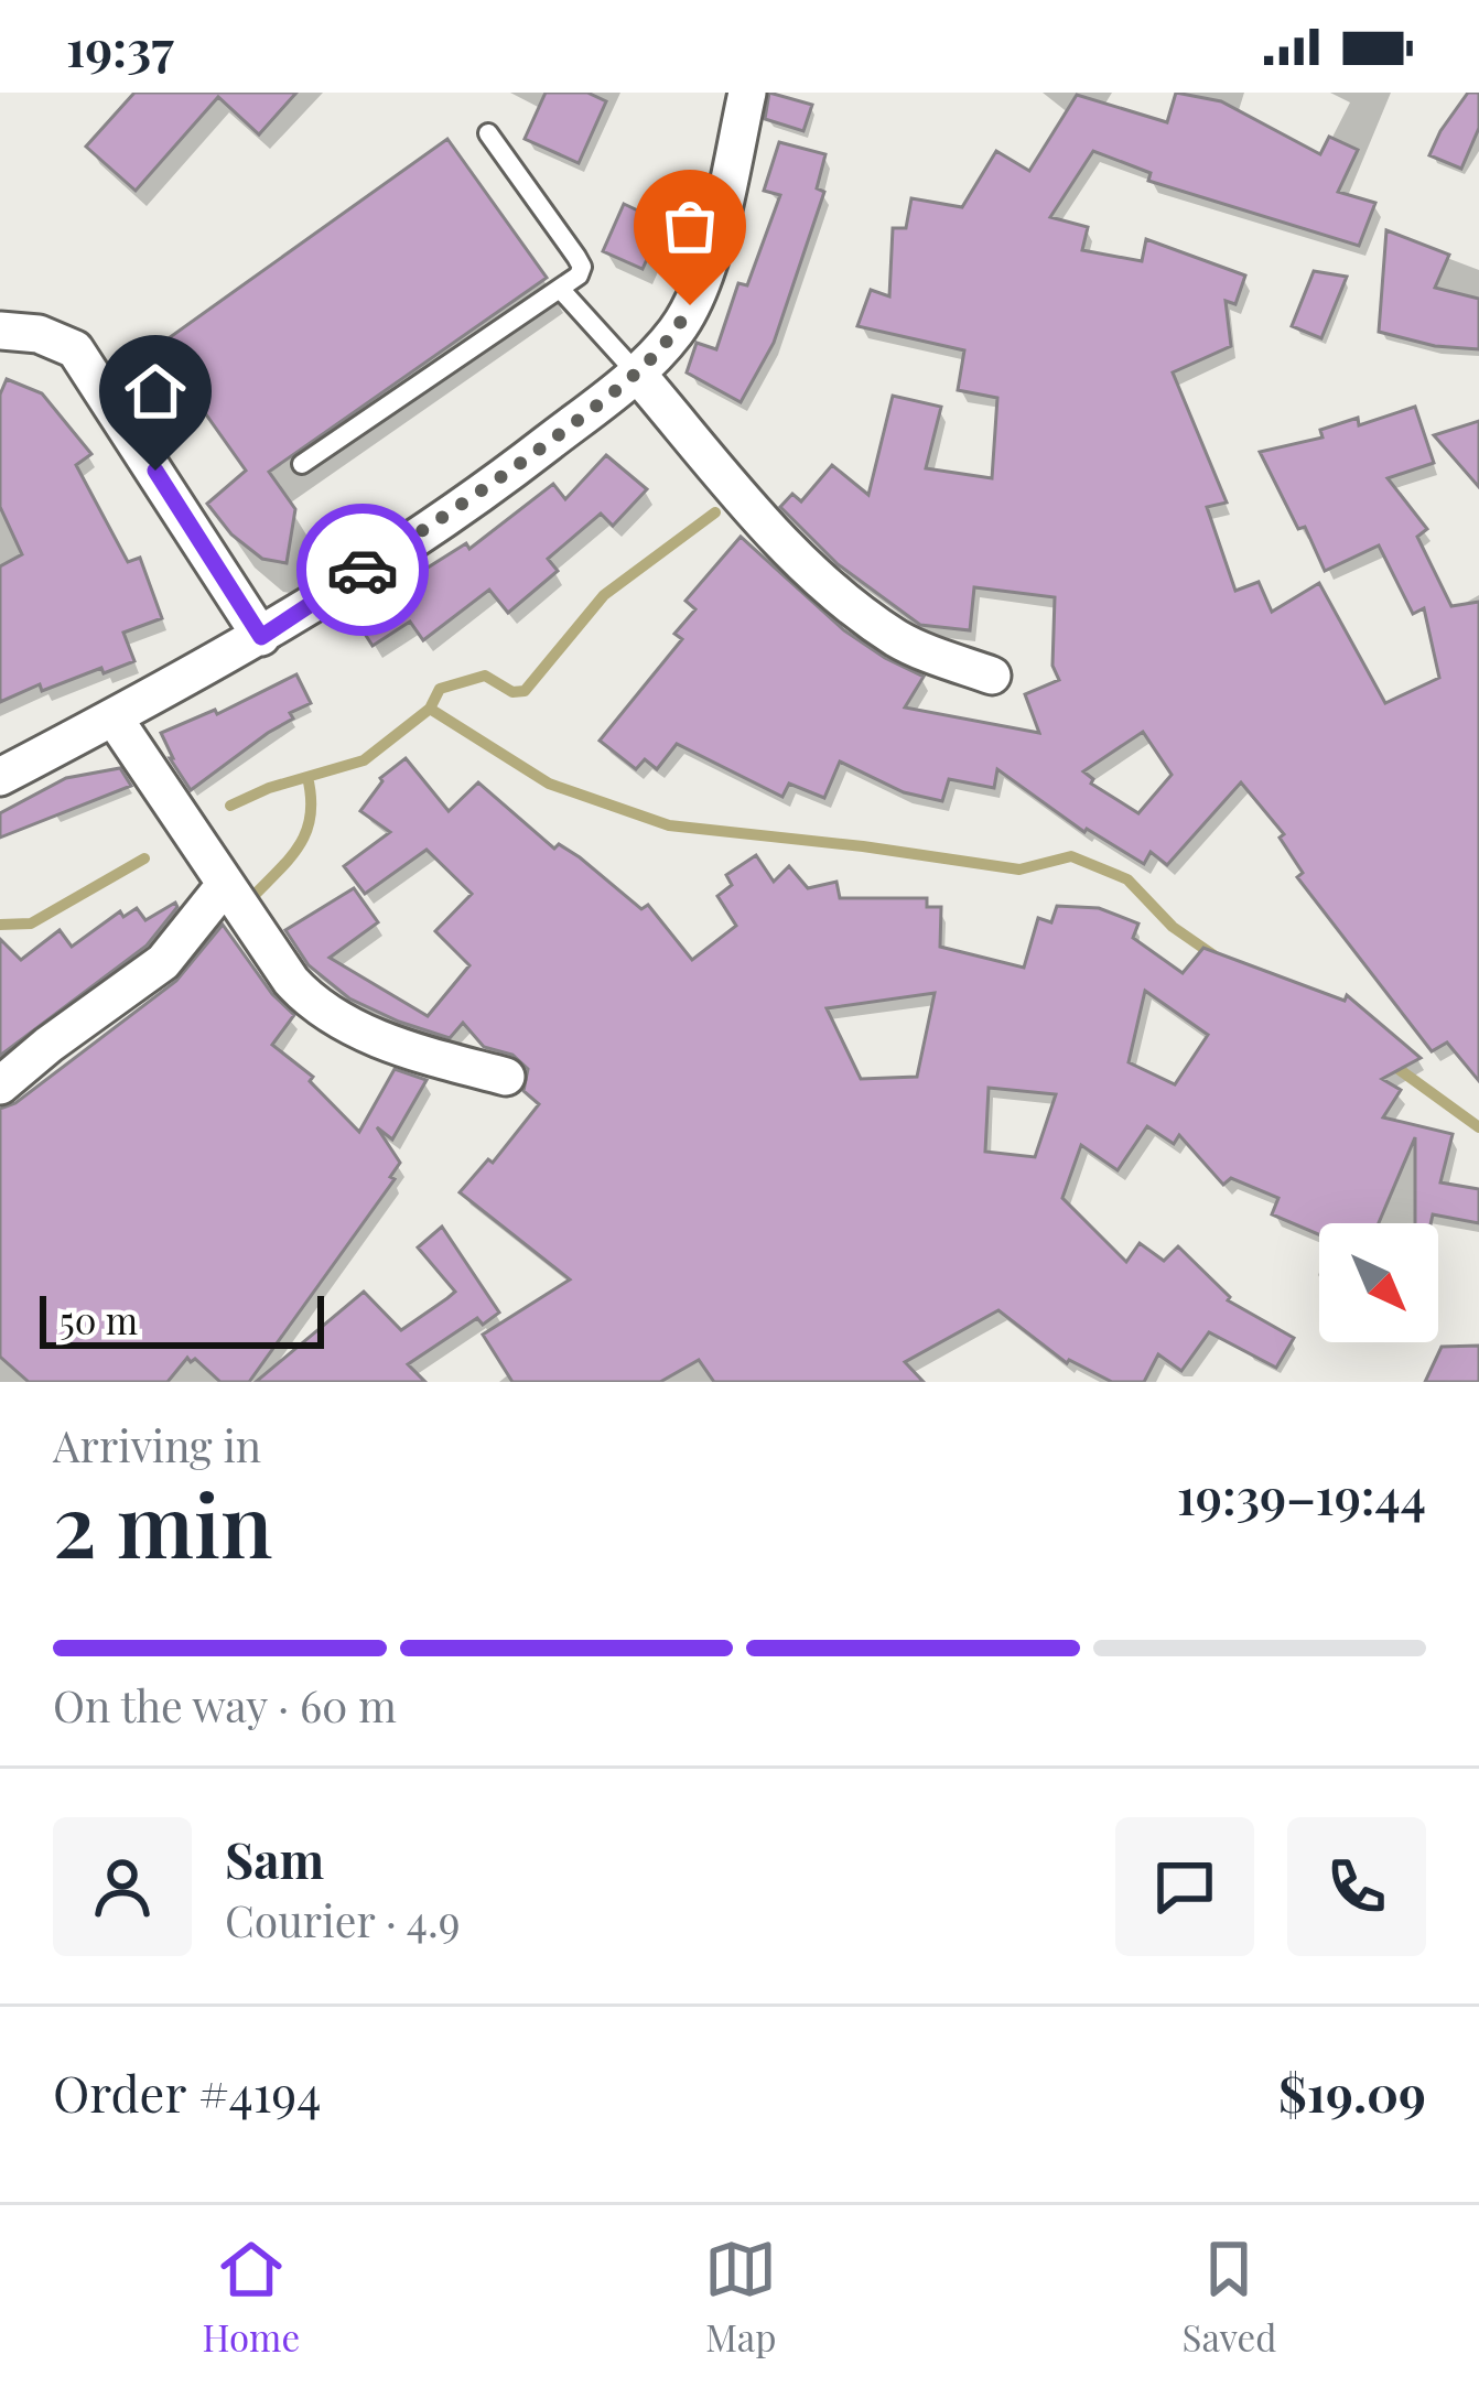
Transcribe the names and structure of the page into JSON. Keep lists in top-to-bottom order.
{
  "scale_bar": "50 m",
  "north": "bottom right",
  "page": {
    "status": "19:37",
    "scale": "50 m",
    "heading": ["2 min", "Arriving in", "19:39–19:44"],
    "panel": [
      "Sam",
      "Courier · 4.9",
      "Order #4194",
      "$19.09"
    ],
    "bar": "On the way · 60 m",
    "tabs": ["Home", "Map", "Saved"]
  }
}
